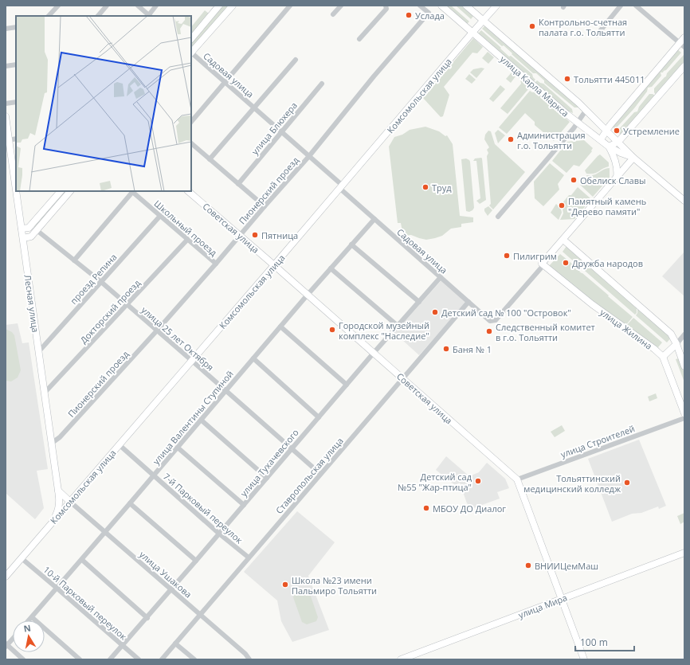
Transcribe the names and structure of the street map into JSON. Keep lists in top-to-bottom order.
{
  "streets": {
    "main road": [
      "улица Карла Маркса",
      "Комсомольская улица",
      "Советская улица",
      "Лесная улица",
      "улица Жилина",
      "улица Мира"
    ],
    "street": [
      "Садовая улица",
      "улица Блюхера",
      "Пионерский проезд",
      "Школьный проезд",
      "проезд Репина",
      "Докторский проезд",
      "улица 25 лет Октября",
      "улица Валентины Ступиной",
      "улица Строителей",
      "улица Тухачевского",
      "Ставропольская улица",
      "7-й Парковый переулок",
      "улица Ушакова",
      "10-й Парковый переулок"
    ]
  },
  "crossings": [
    ["Садовая улица", "Комсомольская улица"],
    ["Садовая улица", "улица Блюхера"],
    ["Садовая улица", "Пионерский проезд"],
    ["Садовая улица", "улица Жилина"],
    ["Садовая улица", "улица Валентины Ступиной"],
    ["Садовая улица", "улица Тухачевского"],
    ["Садовая улица", "Ставропольская улица"],
    ["улица Карла Маркса", "Комсомольская улица"],
    ["Комсомольская улица", "Советская улица"],
    ["Комсомольская улица", "Лесная улица"],
    ["Комсомольская улица", "улица 25 лет Октября"],
    ["Комсомольская улица", "7-й Парковый переулок"],
    ["Комсомольская улица", "улица Ушакова"],
    ["Комсомольская улица", "10-й Парковый переулок"],
    ["Пионерский проезд", "Школьный проезд"],
    ["Пионерский проезд", "Советская улица"],
    ["Пионерский проезд", "Лесная улица"],
    ["Пионерский проезд", "улица 25 лет Октября"],
    ["Школьный проезд", "проезд Репина"],
    ["Школьный проезд", "Докторский проезд"],
    ["Советская улица", "улица Валентины Ступиной"],
    ["Советская улица", "улица Строителей"],
    ["Советская улица", "улица Тухачевского"],
    ["Советская улица", "Ставропольская улица"],
    ["Советская улица", "улица Мира"],
    ["проезд Репина", "Лесная улица"],
    ["проезд Репина", "улица 25 лет Октября"],
    ["Лесная улица", "Докторский проезд"],
    ["Докторский проезд", "улица 25 лет Октября"],
    ["улица 25 лет Октября", "улица Валентины Ступиной"],
    ["улица 25 лет Октября", "улица Тухачевского"],
    ["улица 25 лет Октября", "Ставропольская улица"],
    ["улица Валентины Ступиной", "7-й Парковый переулок"],
    ["улица Валентины Ступиной", "улица Ушакова"],
    ["улица Валентины Ступиной", "10-й Парковый переулок"],
    ["улица Тухачевского", "7-й Парковый переулок"],
    ["улица Тухачевского", "улица Ушакова"],
    ["улица Тухачевского", "10-й Парковый переулок"],
    ["Ставропольская улица", "7-й Парковый переулок"],
    ["Ставропольская улица", "улица Ушакова"]
  ],
  "places": [
    "Услада",
    "Контрольно-счетная палата г.о. Тольятти",
    "Тольятти 445011",
    "Устремление",
    "Администрация г.о. Тольятти",
    "Обелиск Славы",
    "Труд",
    "Памятный камень \"Дерево памяти\"",
    "Пятница",
    "Пилигрим",
    "Дружба народов",
    "Детский сад № 100 \"Островок\"",
    "Городской музейный комплекс \"Наследие\"",
    "Следственный комитет в г.о. Тольятти",
    "Баня № 1",
    "Детский сад №55 \"Жар-птица\"",
    "Тольяттинский медицинский колледж",
    "МБОУ ДО Диалог",
    "ВНИИЦемМаш",
    "Школа №23 имени Пальмиро Тольятти"
  ],
  "scale_bar": "100 m",
  "north": "top"
}
